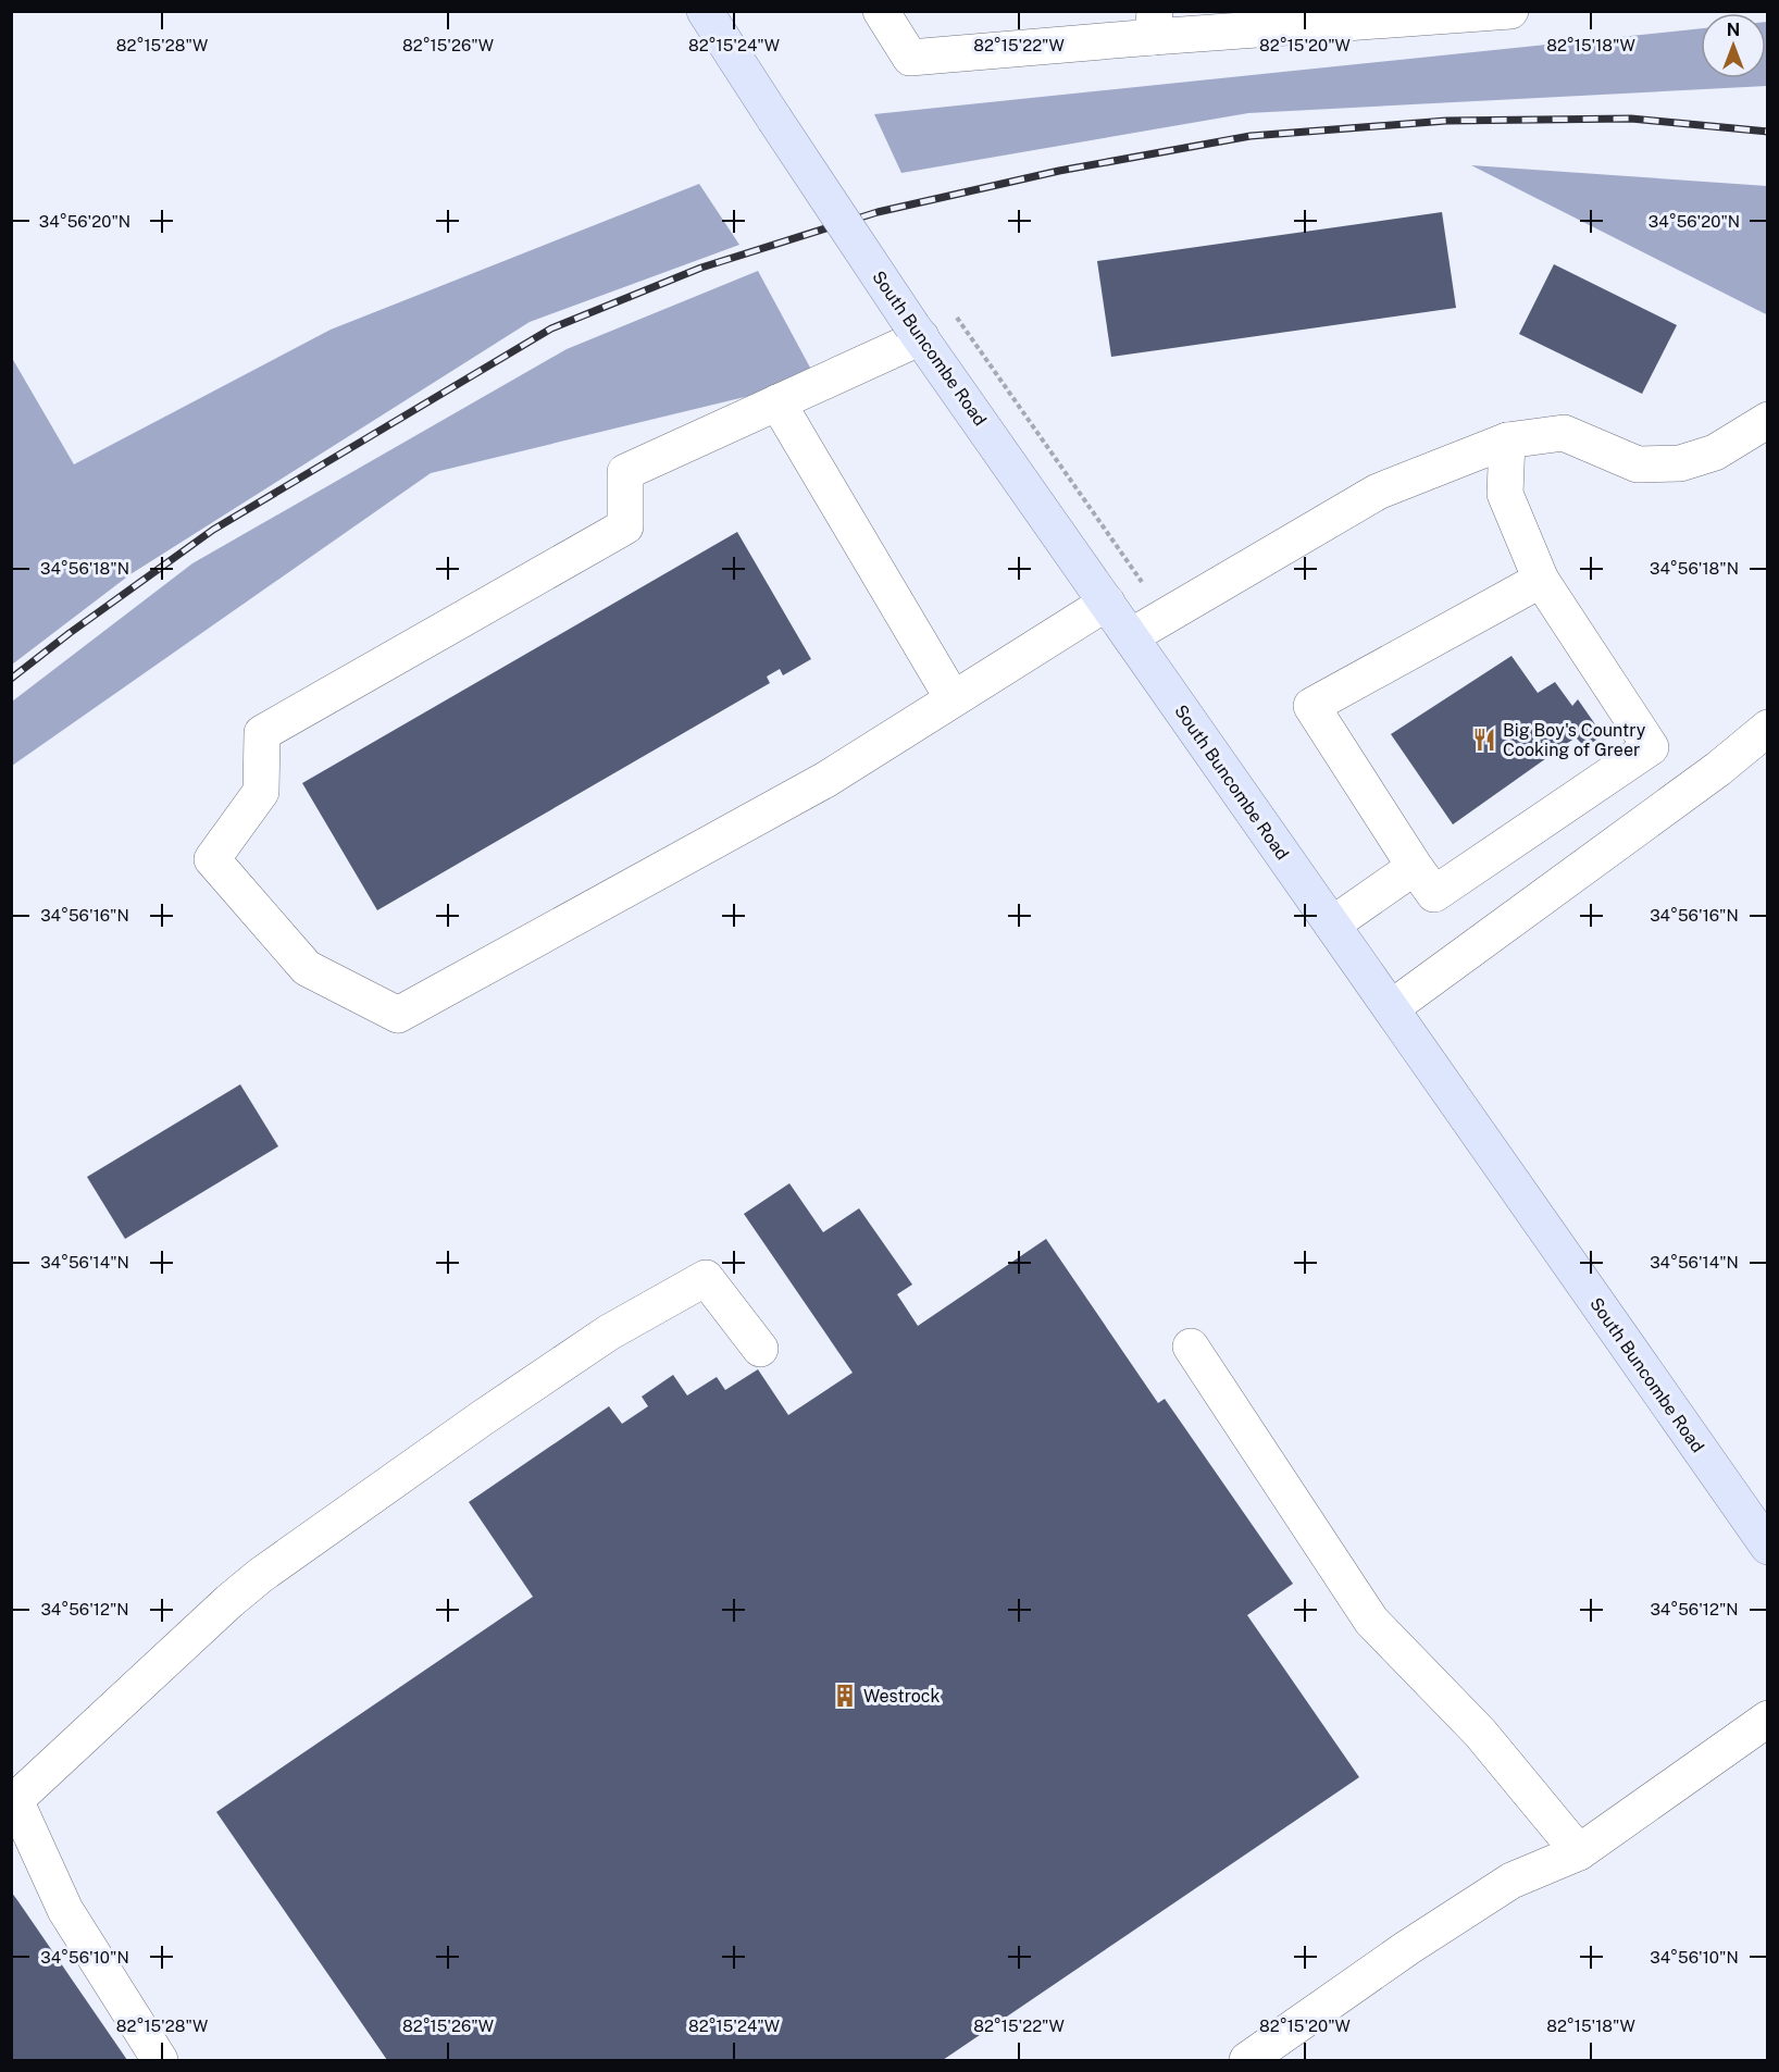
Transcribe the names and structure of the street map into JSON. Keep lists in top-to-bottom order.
{
  "streets": {
    "main road": ["South Buncombe Road"]
  },
  "places": {
    "restaurant": ["Big Boy's Country Cooking of Greer"],
    "building": ["Westrock"]
  },
  "north": "top",
  "coordinates": [
    "82°15'28\"W",
    "82°15'26\"W",
    "82°15'24\"W",
    "82°15'22\"W",
    "82°15'20\"W",
    "82°15'18\"W",
    "34°56'20\"N",
    "34°56'18\"N",
    "34°56'16\"N",
    "34°56'14\"N",
    "34°56'12\"N",
    "34°56'10\"N"
  ]
}
